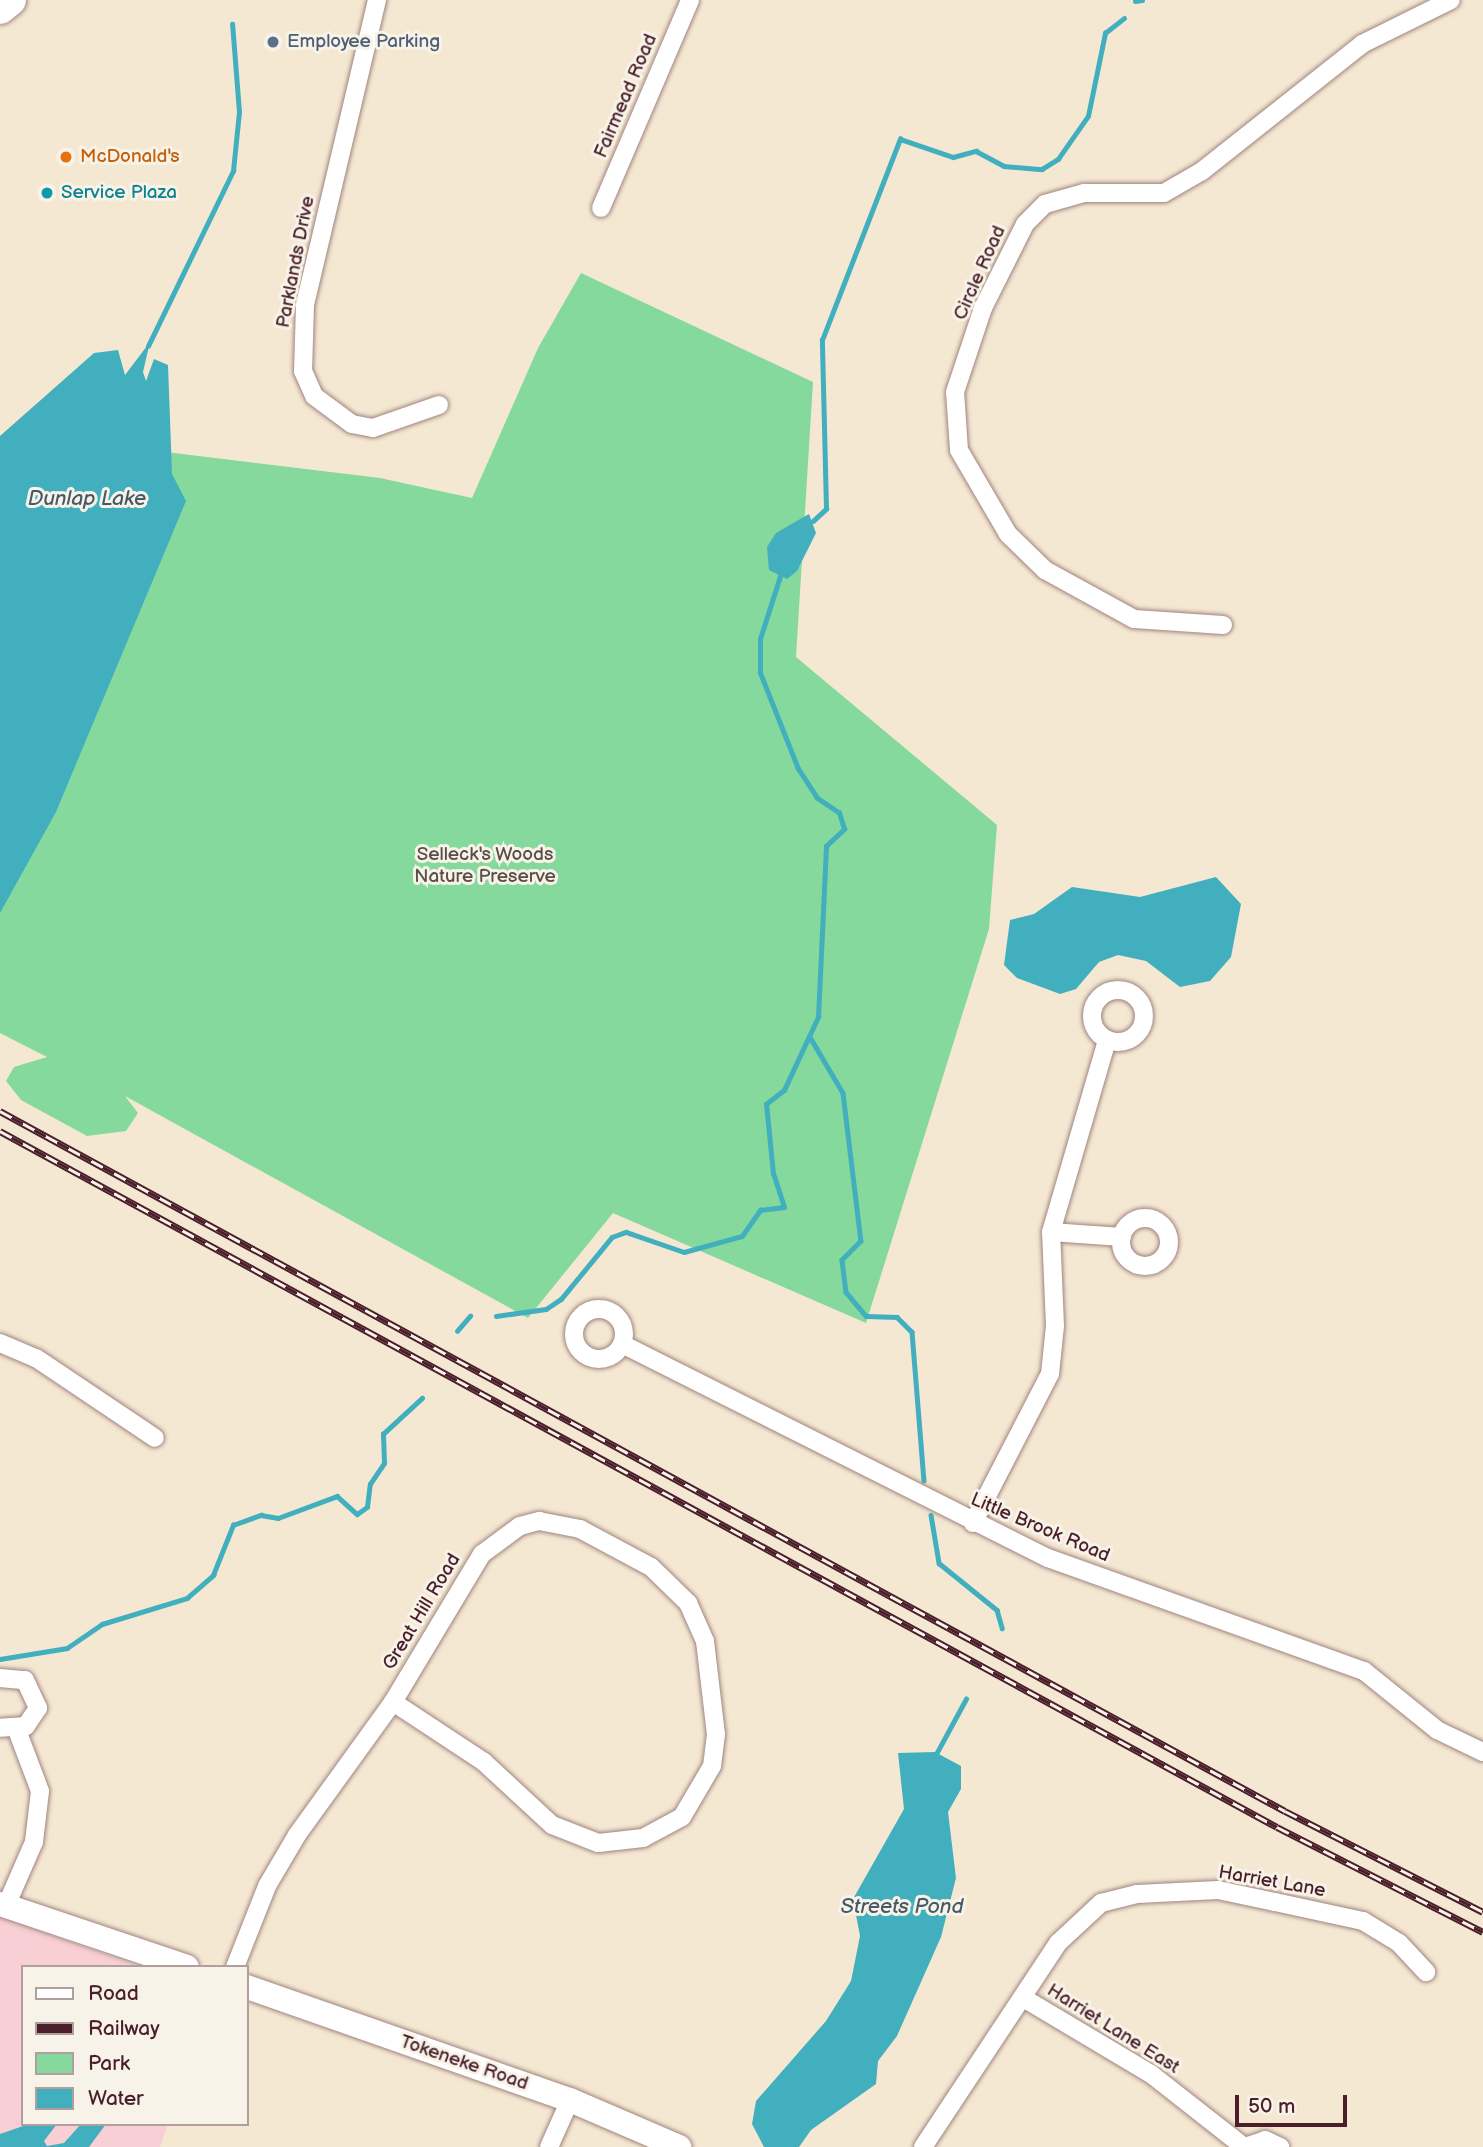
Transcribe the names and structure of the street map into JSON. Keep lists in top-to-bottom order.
{
  "streets": {
    "main road": ["Tokeneke Road"],
    "street": [
      "Fairmead Road",
      "Parklands Drive",
      "Circle Road",
      "Little Brook Road",
      "Great Hill Road",
      "Harriet Lane",
      "Harriet Lane East"
    ]
  },
  "crossings": [
    ["Harriet Lane", "Harriet Lane East"]
  ],
  "water": ["Dunlap Lake", "Streets Pond"],
  "parks": ["Selleck's Woods Nature Preserve"],
  "places": ["Employee Parking", "McDonald's", "Service Plaza"],
  "legend": [
    "Road",
    "Railway",
    "Park",
    "Water"
  ],
  "scale_bar": "50 m"
}
